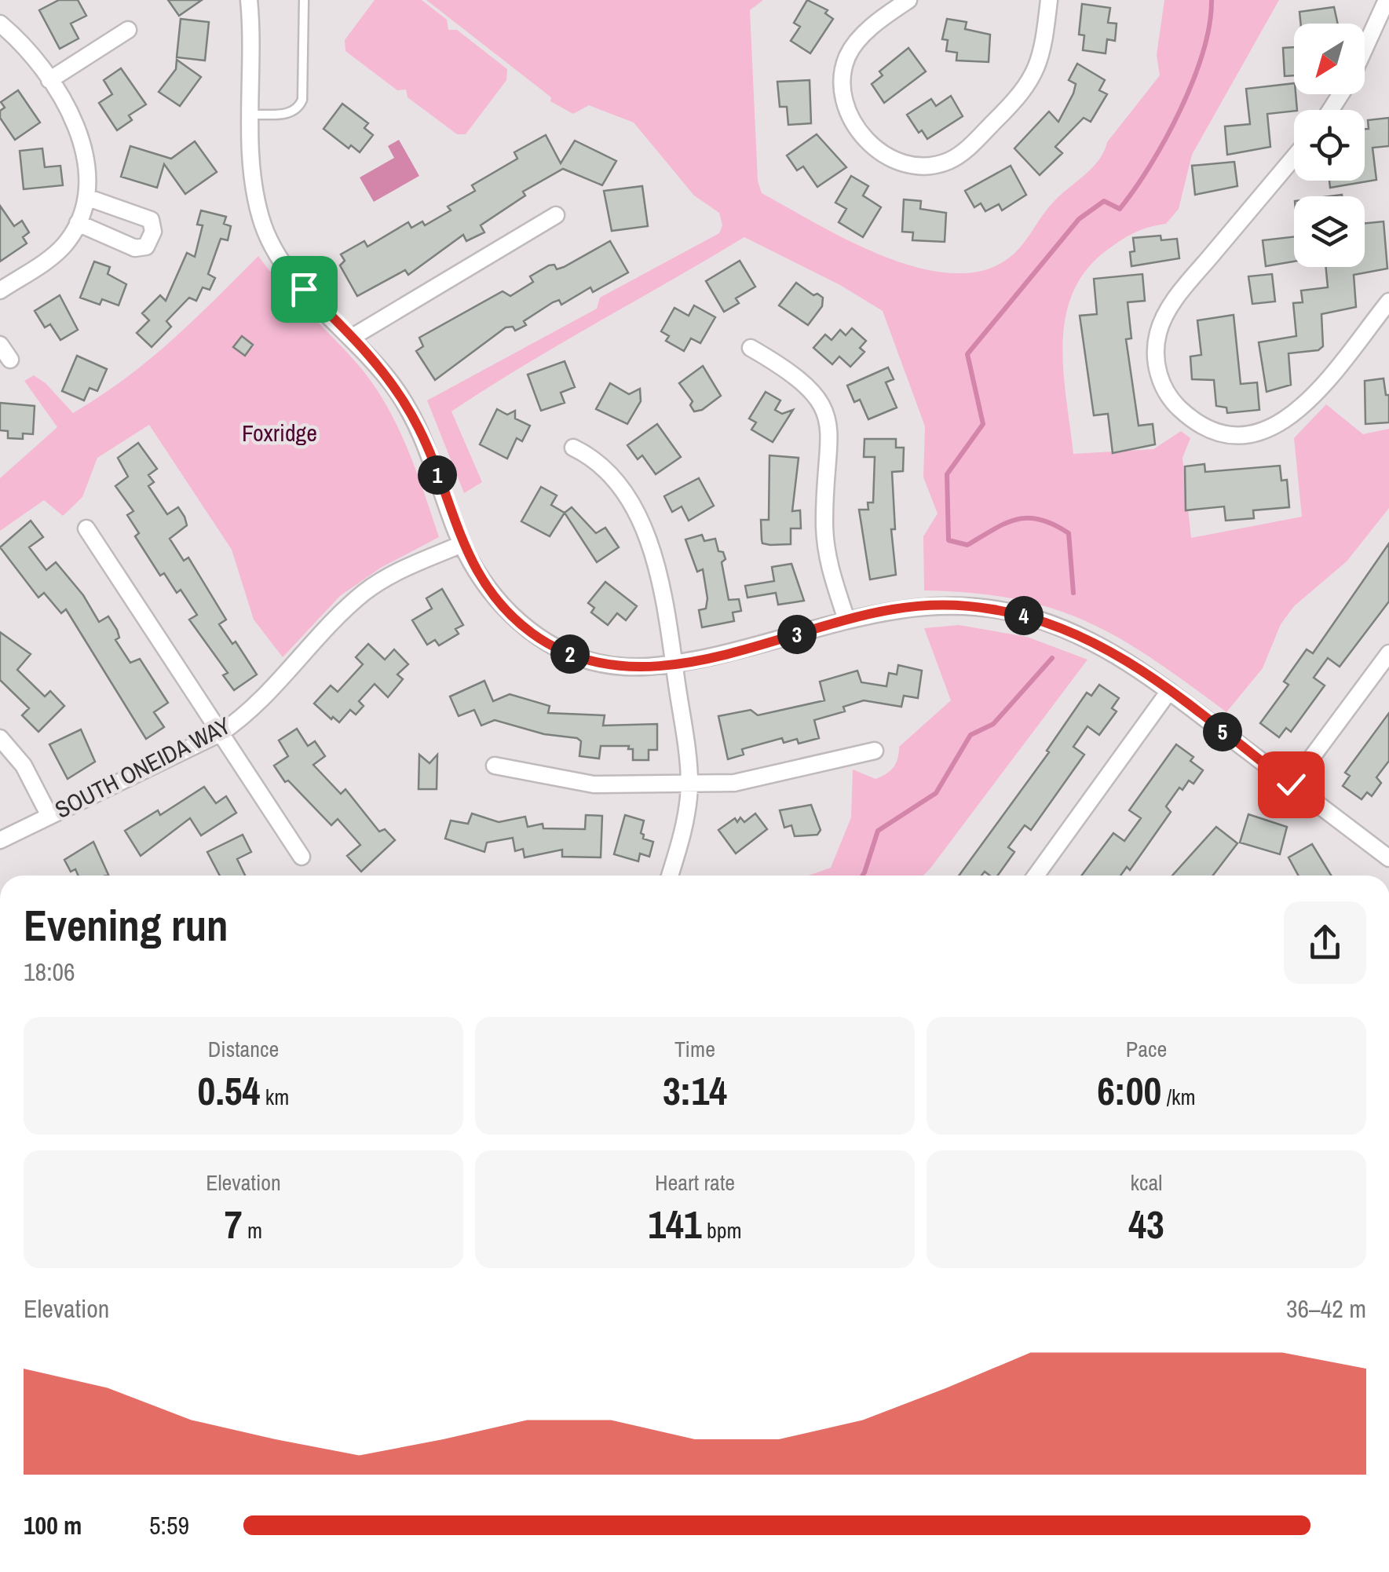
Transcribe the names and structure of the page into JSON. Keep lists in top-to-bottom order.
{
  "streets": {
    "street": ["SOUTH ONEIDA WAY"]
  },
  "parks": ["Foxridge"],
  "north": "bottom left",
  "page": {
    "pins": [
      "1",
      "4",
      "3",
      "2",
      "5"
    ],
    "heading": ["Evening run", "18:06"],
    "stats": [
      ["Distance", "0.54 km"],
      ["Time", "3:14"],
      ["Pace", "6:00 /km"],
      ["Elevation", "7 m"],
      ["Heart rate", "141 bpm"],
      ["kcal", "43"]
    ],
    "chart": ["Elevation", "36–42 m"],
    "list": [
      {
        "name": "100 m",
        "note": "5:59"
      }
    ]
  }
}
